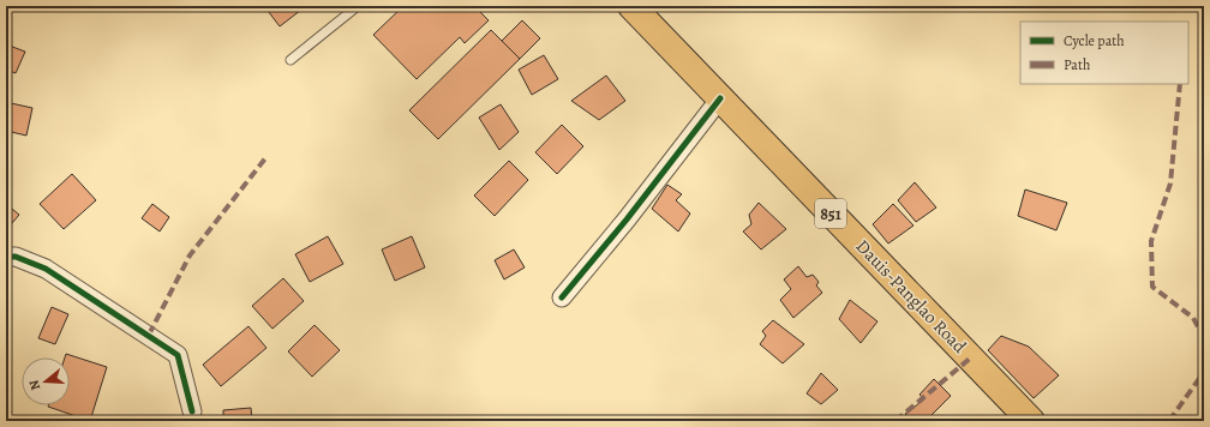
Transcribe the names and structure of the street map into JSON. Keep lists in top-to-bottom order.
{
  "streets": {
    "main road": ["851", "Dauis-Panglao Road"]
  },
  "legend": ["Cycle path", "Path"],
  "north": "left"
}
